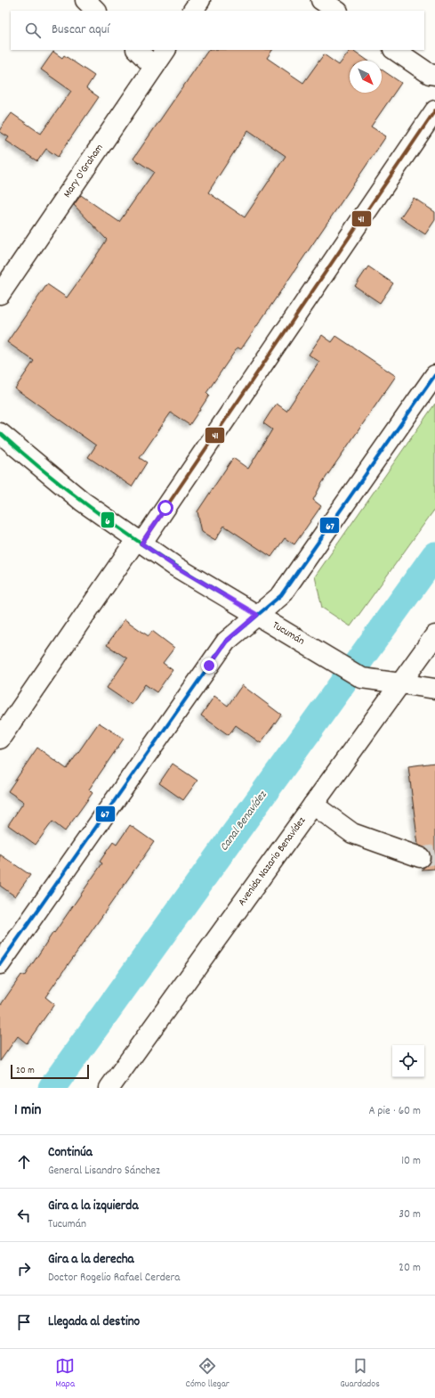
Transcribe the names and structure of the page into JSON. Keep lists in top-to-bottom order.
{
  "streets": {
    "street": ["Mary O'Graham", "Tucumán", "Avenida Nazario Benavídez"]
  },
  "crossings": [
    ["Tucumán", "Avenida Nazario Benavídez"]
  ],
  "water": ["Canal Benavídez"],
  "lines": ["transit line 41", "transit line 67", "transit line 6"],
  "scale_bar": "20 m",
  "north": "bottom right",
  "page": {
    "search": "Buscar aquí",
    "scale": "20 m",
    "heading": ["1 min", "A pie · 60 m"],
    "list": [
      ["Continúa", "General Lisandro Sánchez", "10 m"],
      ["Gira a la izquierda", "Tucumán", "30 m"],
      ["Gira a la derecha", "Doctor Rogelio Rafael Cerdera", "20 m"],
      "Llegada al destino"
    ],
    "nav": ["Mapa", "Cómo llegar", "Guardados"]
  }
}
